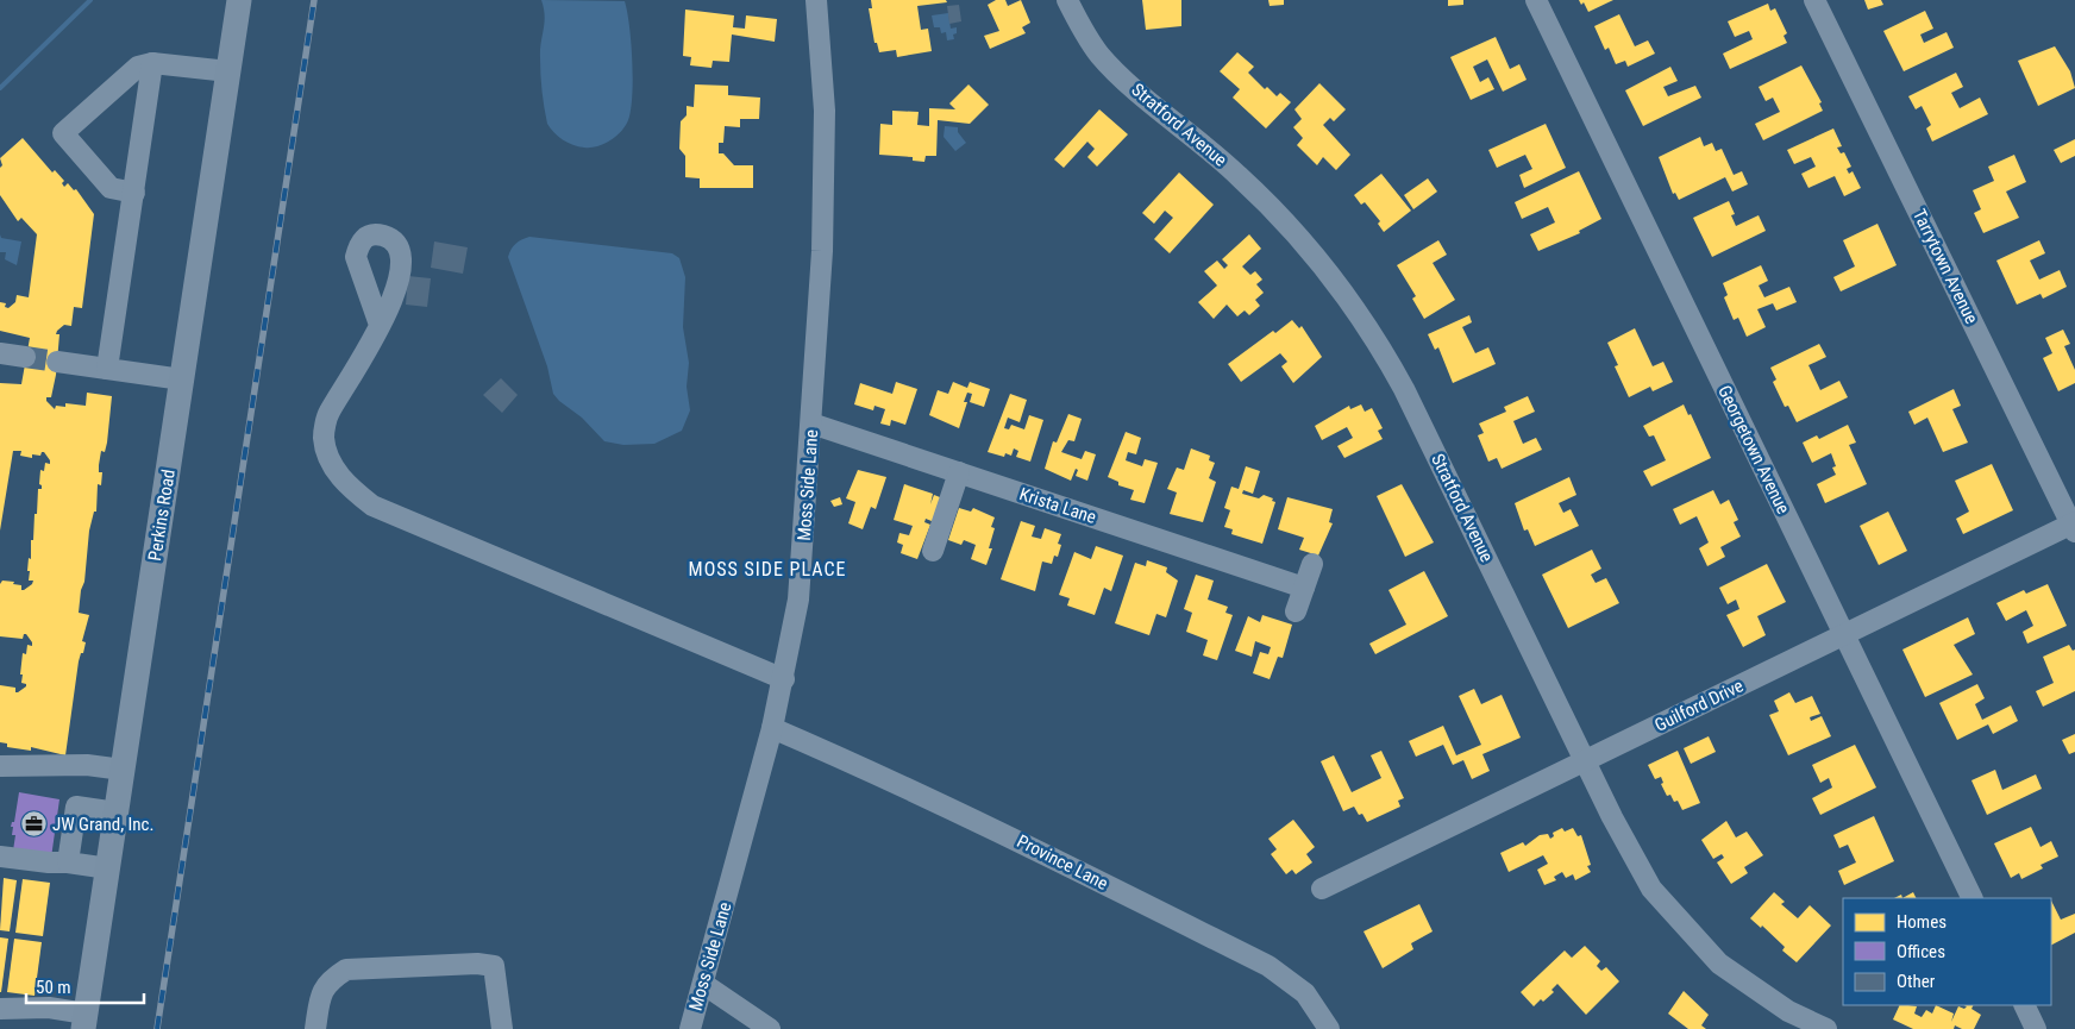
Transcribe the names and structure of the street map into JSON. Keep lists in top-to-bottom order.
{
  "streets": {
    "main road": ["Perkins Road"],
    "street": [
      "Stratford Avenue",
      "Tarrytown Avenue",
      "Georgetown Avenue",
      "Moss Side Lane",
      "Krista Lane",
      "Guilford Drive",
      "Province Lane"
    ]
  },
  "crossings": [
    ["Stratford Avenue", "Guilford Drive"],
    ["Tarrytown Avenue", "Guilford Drive"],
    ["Georgetown Avenue", "Guilford Drive"],
    ["Moss Side Lane", "Krista Lane"],
    ["Moss Side Lane", "Province Lane"]
  ],
  "districts": ["MOSS SIDE PLACE"],
  "places": {
    "office": ["JW Grand, Inc."]
  },
  "legend": ["Homes", "Offices", "Other"],
  "scale_bar": "50 m"
}
